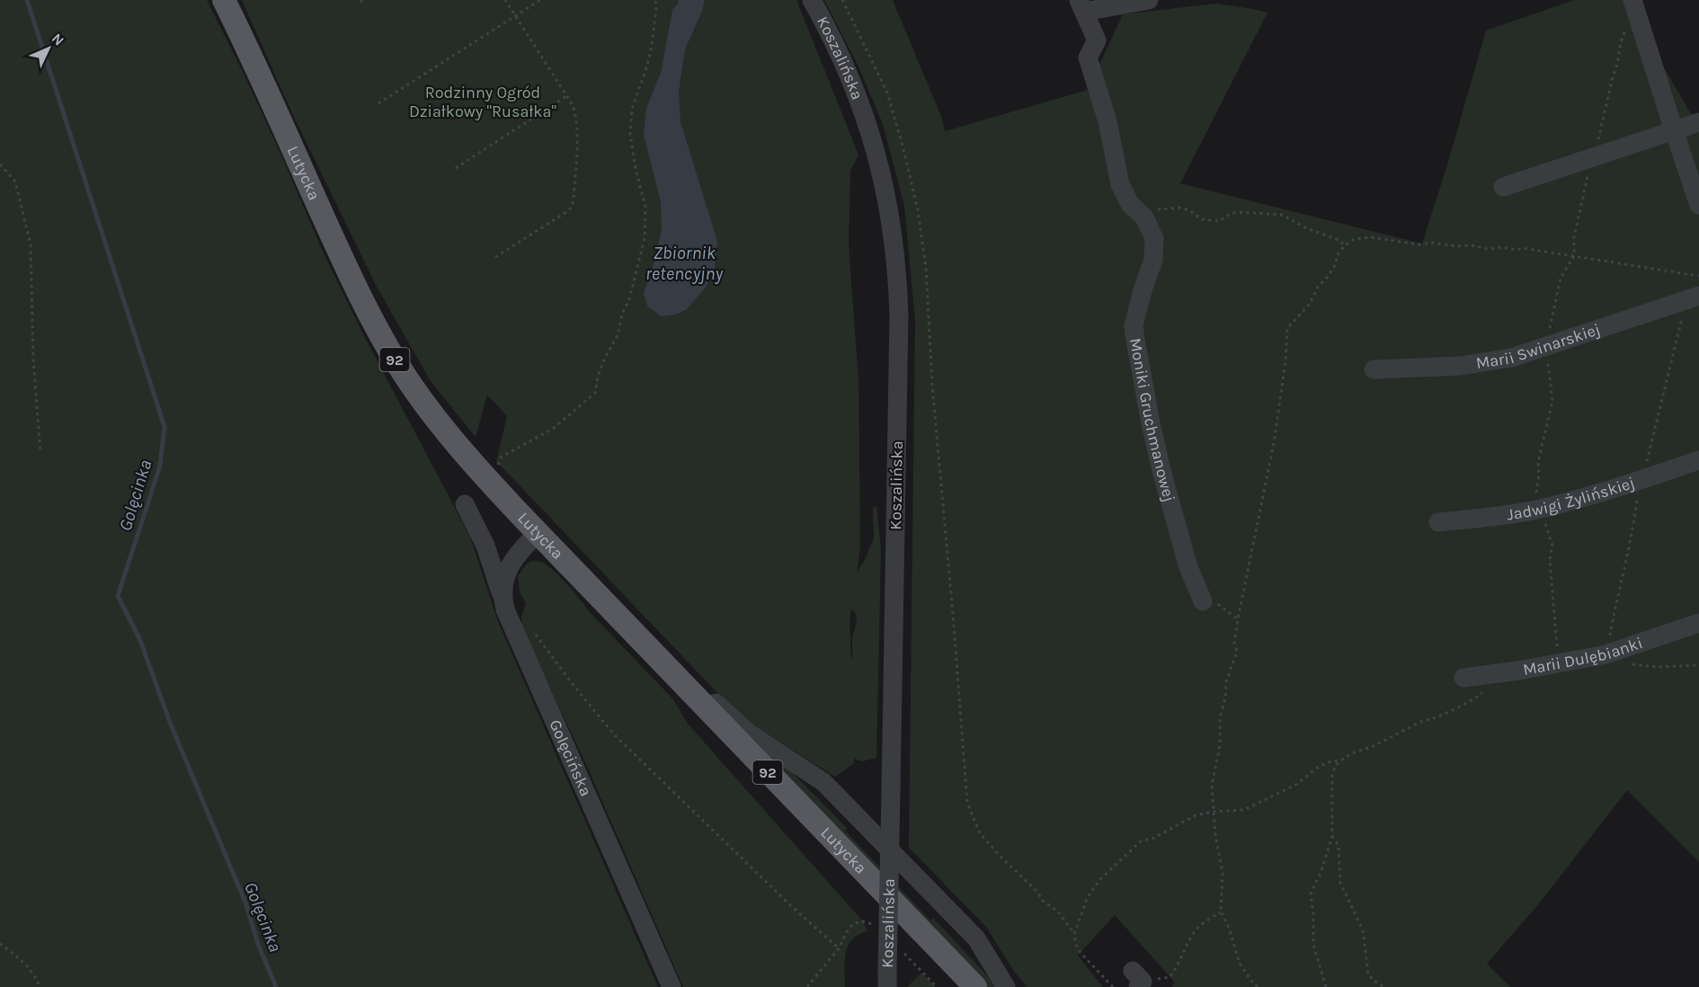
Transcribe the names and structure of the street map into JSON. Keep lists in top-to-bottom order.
{
  "streets": {
    "main road": ["Lutycka", "92"],
    "street": [
      "Koszalińska",
      "Marii Swinarskiej",
      "Moniki Gruchmanowej",
      "Jadwigi Żylińskiej",
      "Marii Dulębianki",
      "Golęcińska"
    ]
  },
  "crossings": [
    ["Lutycka", "Golęcińska"]
  ],
  "water": ["Zbiornik retencyjny", "Golęcinka"],
  "parks": ["Rodzinny Ogród Działkowy \"Rusałka\""],
  "north": "top right"
}
